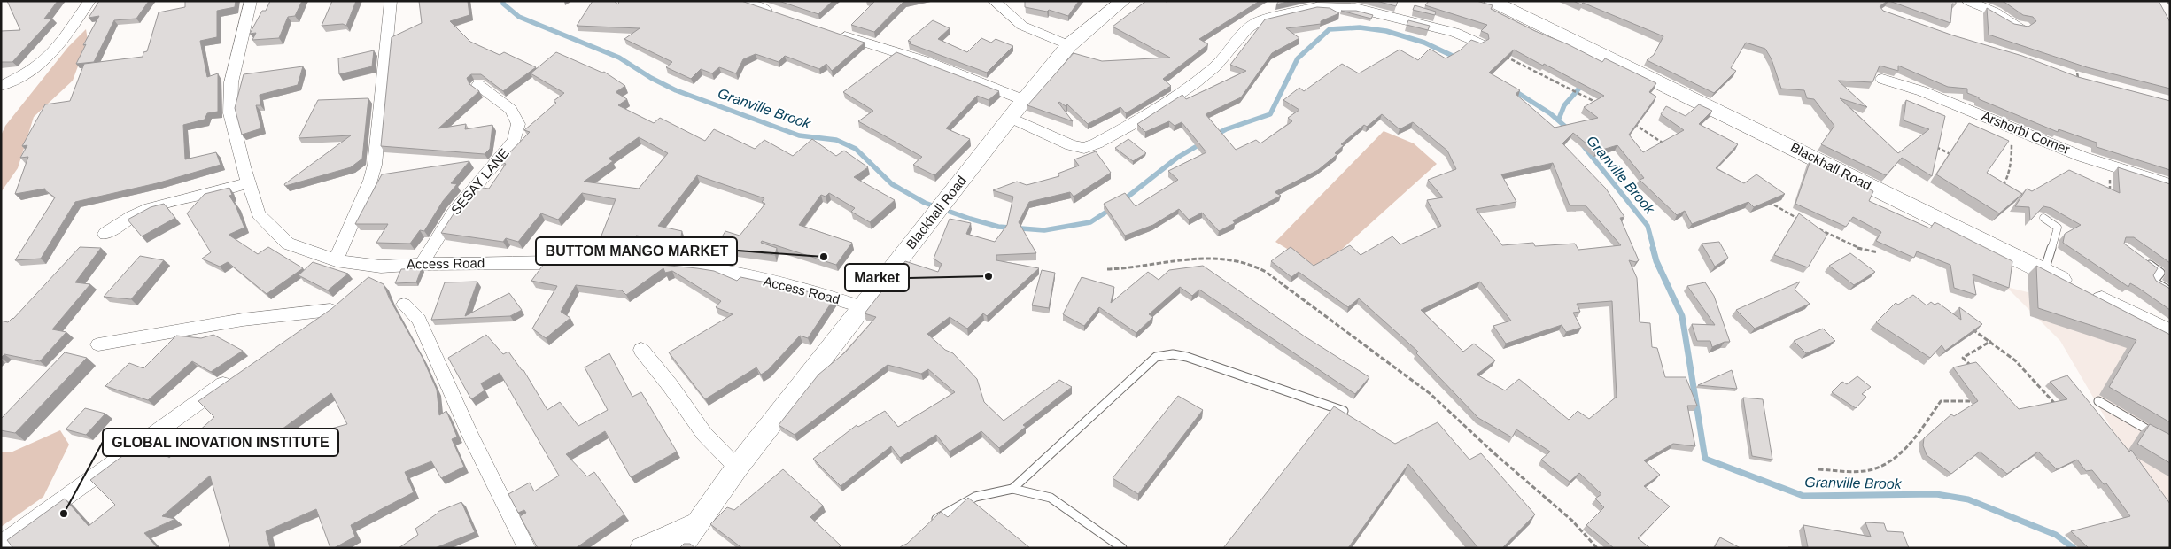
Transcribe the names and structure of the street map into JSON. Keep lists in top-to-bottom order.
{
  "streets": {
    "main road": ["Blackhall Road"],
    "street": ["Arshorbi Corner", "SESAY LANE", "Access Road"]
  },
  "crossings": [
    ["Blackhall Road", "Access Road"],
    ["SESAY LANE", "Access Road"]
  ],
  "water": ["Granville Brook"],
  "places": ["BUTTOM MANGO MARKET", "Market", "GLOBAL INOVATION INSTITUTE"]
}
